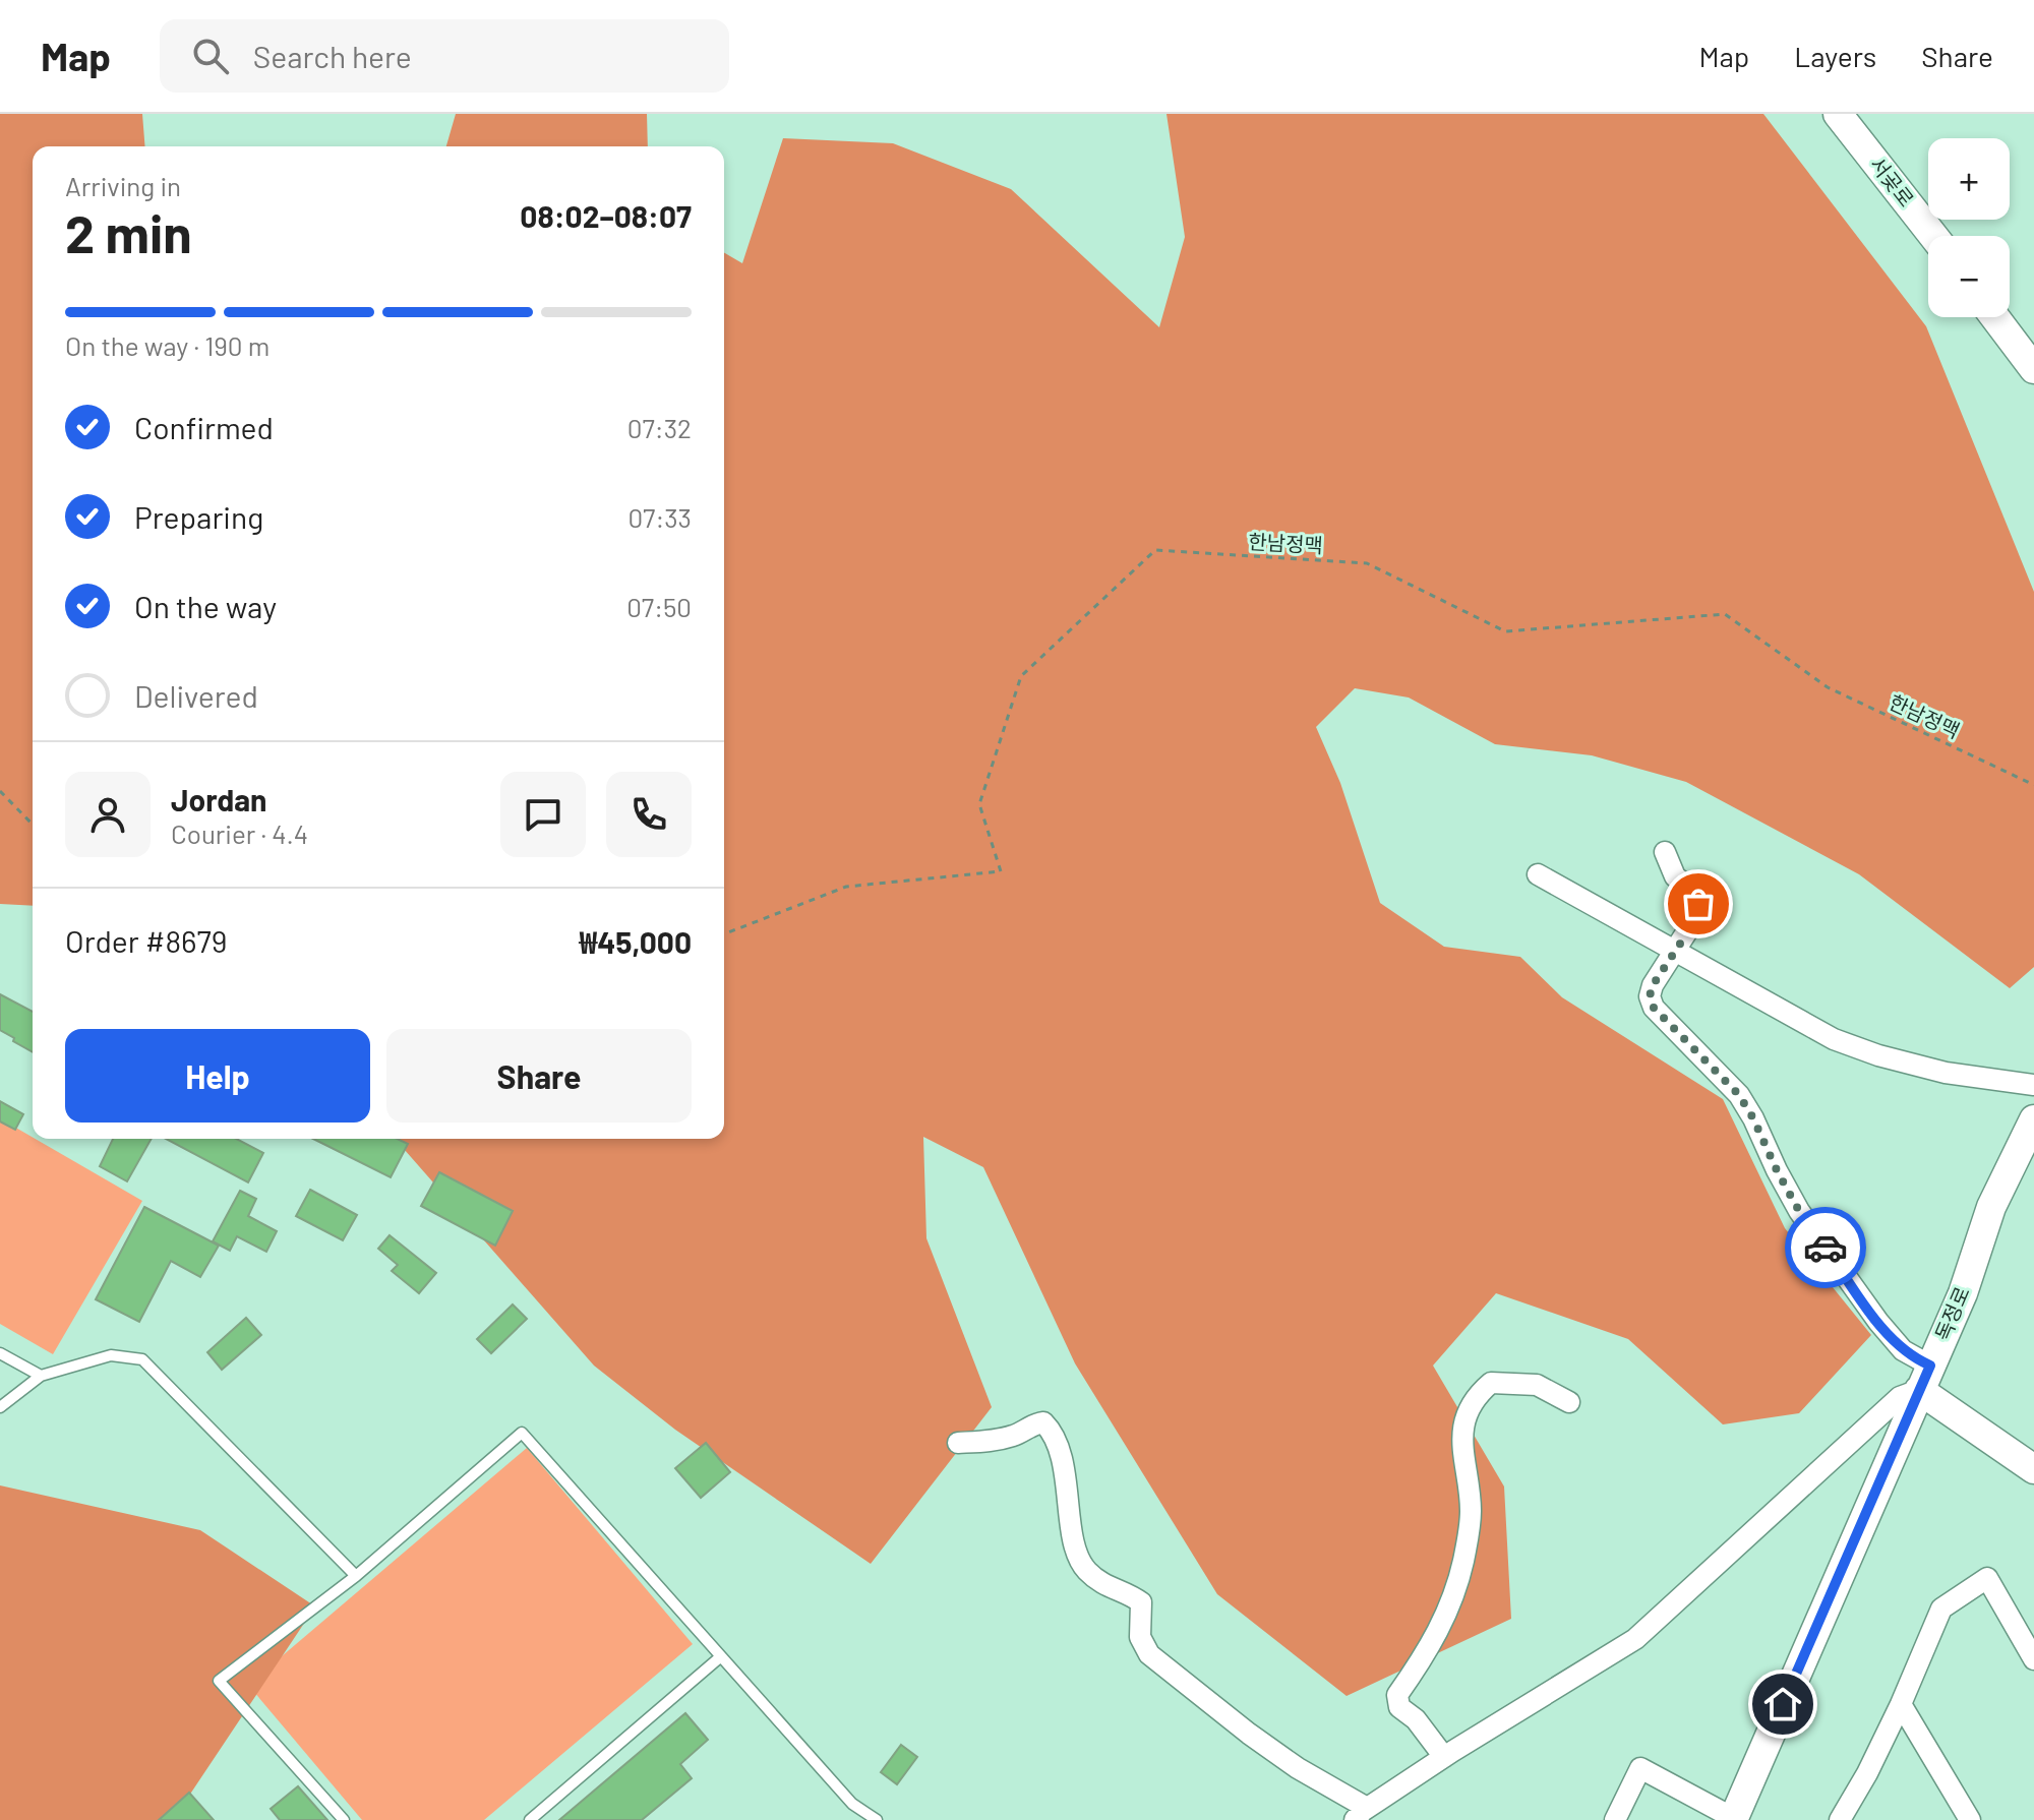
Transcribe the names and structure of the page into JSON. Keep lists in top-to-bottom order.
{
  "streets": {
    "street": ["서곶로", "독정로"],
    "path": ["한남정맥"]
  },
  "page": {
    "header": "Map",
    "search": "Search here",
    "nav": ["Map", "Layers", "Share"],
    "map_buttons": ["+", "−"],
    "heading": ["2 min", "Arriving in", "08:02–08:07"],
    "panel": [
      "Jordan",
      "Courier · 4.4",
      "Order #8679",
      "₩45,000"
    ],
    "bar": "On the way · 190 m",
    "list": [
      ["Confirmed", "07:32"],
      ["Preparing", "07:33"],
      ["On the way", "07:50"],
      "Delivered"
    ],
    "buttons": ["Help", "Share"]
  }
}
